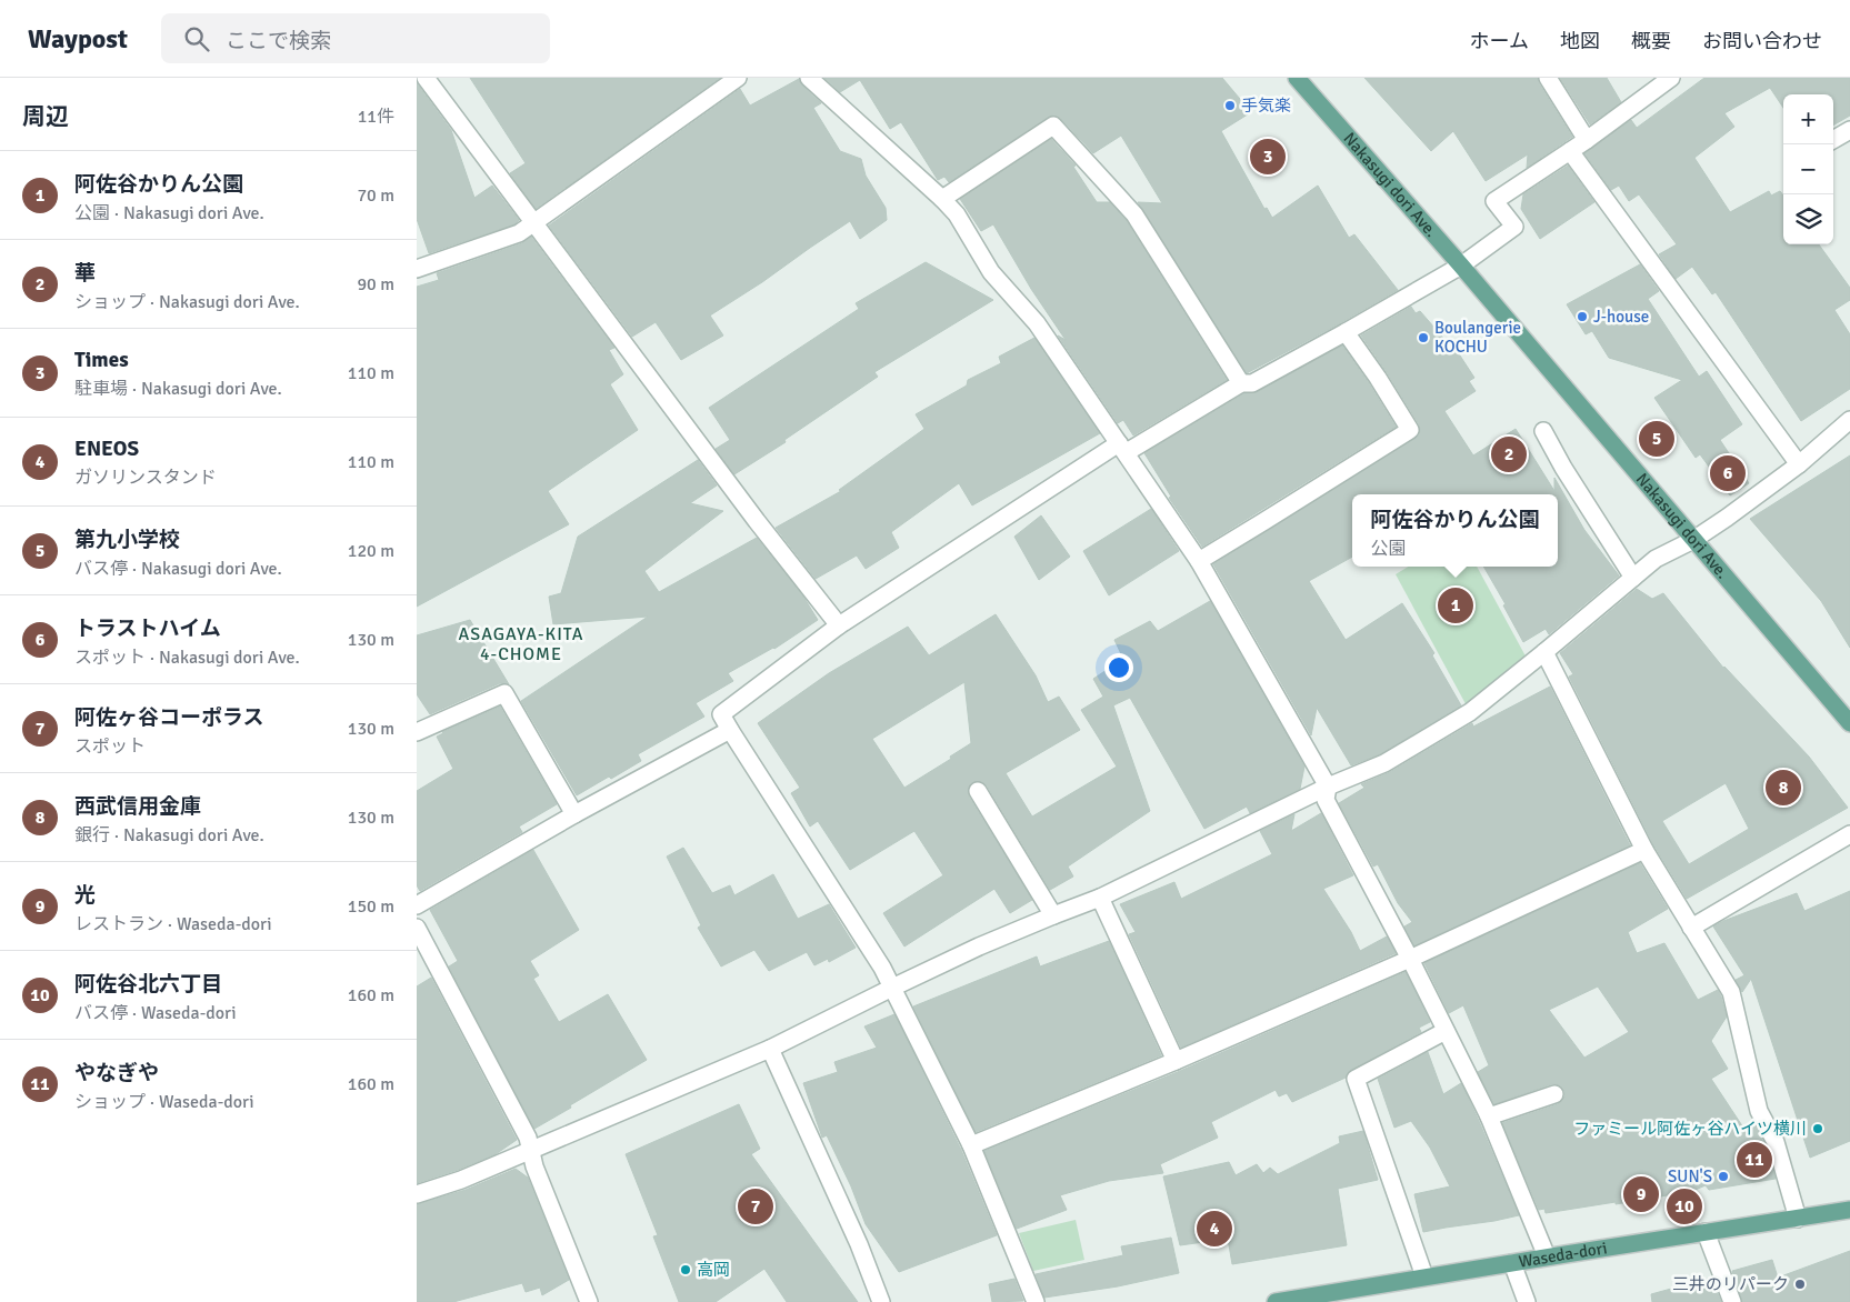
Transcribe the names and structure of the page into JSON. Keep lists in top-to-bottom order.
{
  "streets": {
    "main road": ["Nakasugi dori Ave.", "Waseda-dori"]
  },
  "districts": ["ASAGAYA-KITA 4-CHOME"],
  "places": [
    "手気楽",
    "J-house",
    "Boulangerie KOCHU",
    "ファミール阿佐ヶ谷ハイツ横川",
    "SUN'S",
    "高岡",
    "三井のリパーク"
  ],
  "page": {
    "header": "Waypost",
    "search": "ここで検索",
    "nav": [
      "ホーム",
      "地図",
      "概要",
      "お問い合わせ"
    ],
    "heading": ["周辺", "11件"],
    "map_buttons": ["+", "−"],
    "pins": [
      "3",
      "5",
      "2",
      "6",
      "1",
      "8",
      "11",
      "9",
      "7",
      "10",
      "4"
    ],
    "list": [
      {
        "mark": "1",
        "name": "阿佐谷かりん公園",
        "note": "公園 · Nakasugi dori Ave.",
        "value": "70 m"
      },
      {
        "mark": "2",
        "name": "華",
        "note": "ショップ · Nakasugi dori Ave.",
        "value": "90 m"
      },
      {
        "mark": "3",
        "name": "Times",
        "note": "駐車場 · Nakasugi dori Ave.",
        "value": "110 m"
      },
      {
        "mark": "4",
        "name": "ENEOS",
        "note": "ガソリンスタンド",
        "value": "110 m"
      },
      {
        "mark": "5",
        "name": "第九小学校",
        "note": "バス停 · Nakasugi dori Ave.",
        "value": "120 m"
      },
      {
        "mark": "6",
        "name": "トラストハイム",
        "note": "スポット · Nakasugi dori Ave.",
        "value": "130 m"
      },
      {
        "mark": "7",
        "name": "阿佐ヶ谷コーポラス",
        "note": "スポット",
        "value": "130 m"
      },
      {
        "mark": "8",
        "name": "西武信用金庫",
        "note": "銀行 · Nakasugi dori Ave.",
        "value": "130 m"
      },
      {
        "mark": "9",
        "name": "光",
        "note": "レストラン · Waseda-dori",
        "value": "150 m"
      },
      {
        "mark": "10",
        "name": "阿佐谷北六丁目",
        "note": "バス停 · Waseda-dori",
        "value": "160 m"
      },
      {
        "mark": "11",
        "name": "やなぎや",
        "note": "ショップ · Waseda-dori",
        "value": "160 m"
      }
    ],
    "popup": ["阿佐谷かりん公園", "公園"]
  }
}
